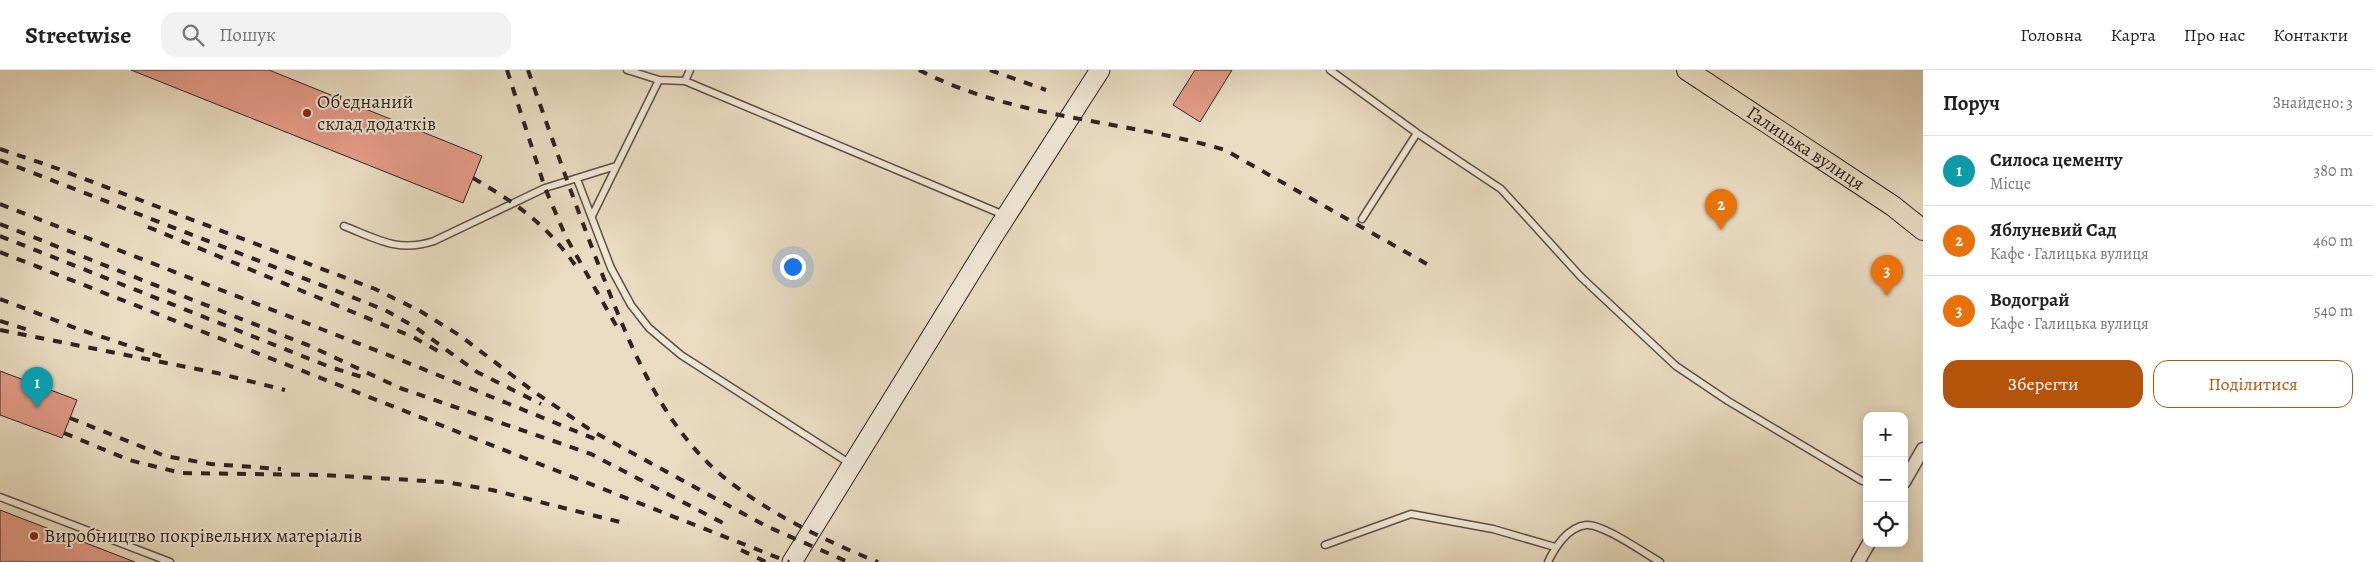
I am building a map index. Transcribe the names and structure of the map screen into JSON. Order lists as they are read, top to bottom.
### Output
{
  "streets": {
    "main road": ["Галицька вулиця"]
  },
  "places": ["Об'єднаний склад додатків", "Виробництво покрівельних матеріалів"],
  "page": {
    "header": "Streetwise",
    "search": "Пошук",
    "nav": [
      "Головна",
      "Карта",
      "Про нас",
      "Контакти"
    ],
    "heading": ["Поруч", "Знайдено: 3"],
    "list": [
      {
        "mark": "1",
        "name": "Силоса цементу",
        "note": "Місце",
        "value": "380 m"
      },
      {
        "mark": "2",
        "name": "Яблуневий Сад",
        "note": "Кафе · Галицька вулиця",
        "value": "460 m"
      },
      {
        "mark": "3",
        "name": "Водограй",
        "note": "Кафе · Галицька вулиця",
        "value": "540 m"
      }
    ],
    "pins": ["2", "3", "1"],
    "buttons": ["Зберегти", "Поділитися"],
    "map_buttons": ["+", "−"]
  }
}
